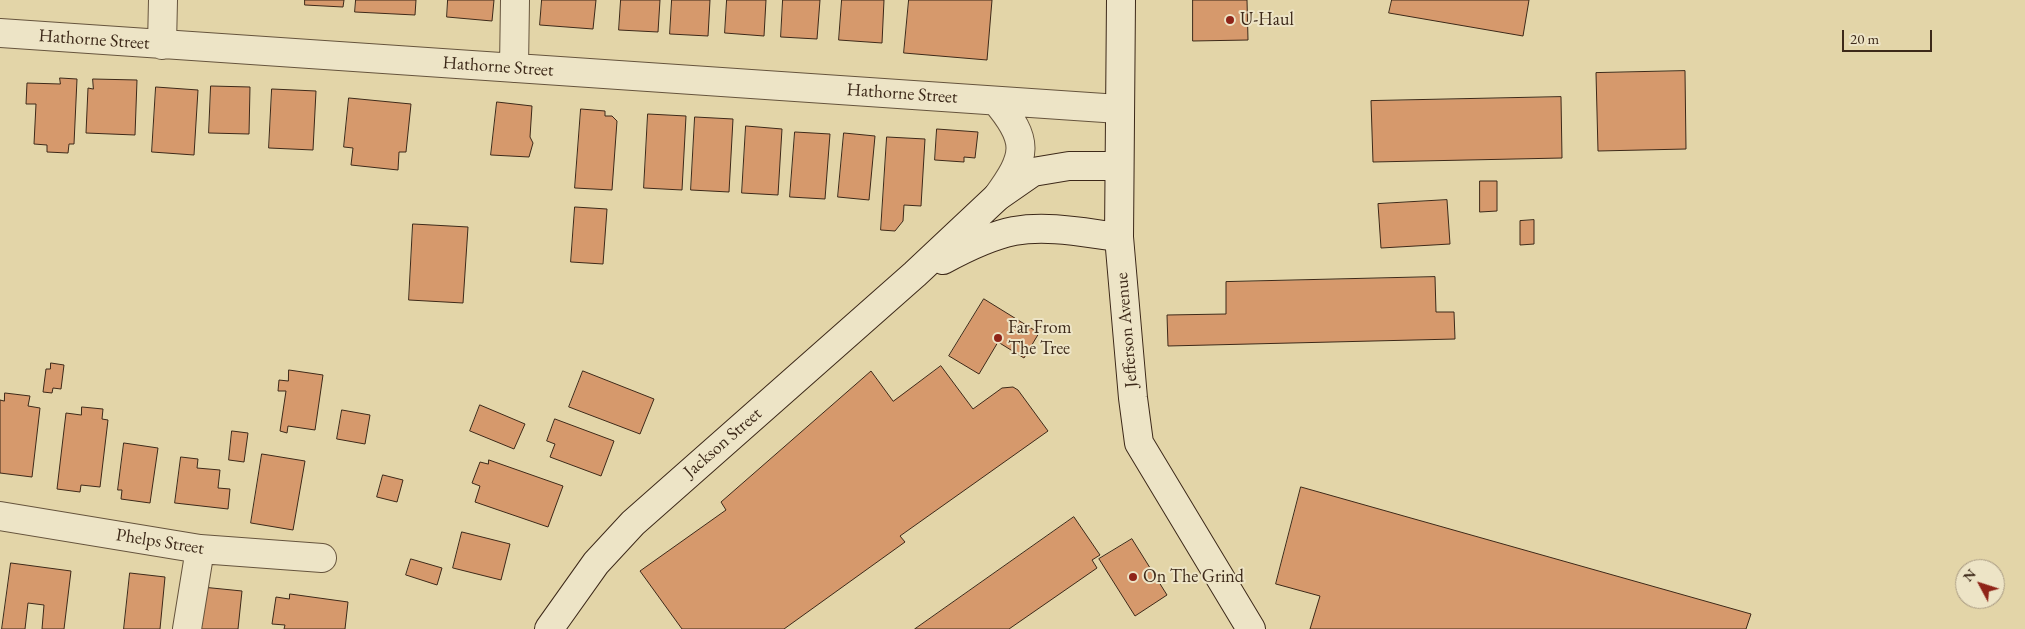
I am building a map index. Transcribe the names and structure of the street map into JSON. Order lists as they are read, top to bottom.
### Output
{
  "streets": {
    "street": [
      "Hathorne Street",
      "Jefferson Avenue",
      "Jackson Street",
      "Phelps Street"
    ]
  },
  "crossings": [
    ["Hathorne Street", "Jefferson Avenue"],
    ["Jefferson Avenue", "Jackson Street"]
  ],
  "places": ["U-Haul", "Far From The Tree", "On The Grind"],
  "scale_bar": "20 m",
  "north": "top left"
}
